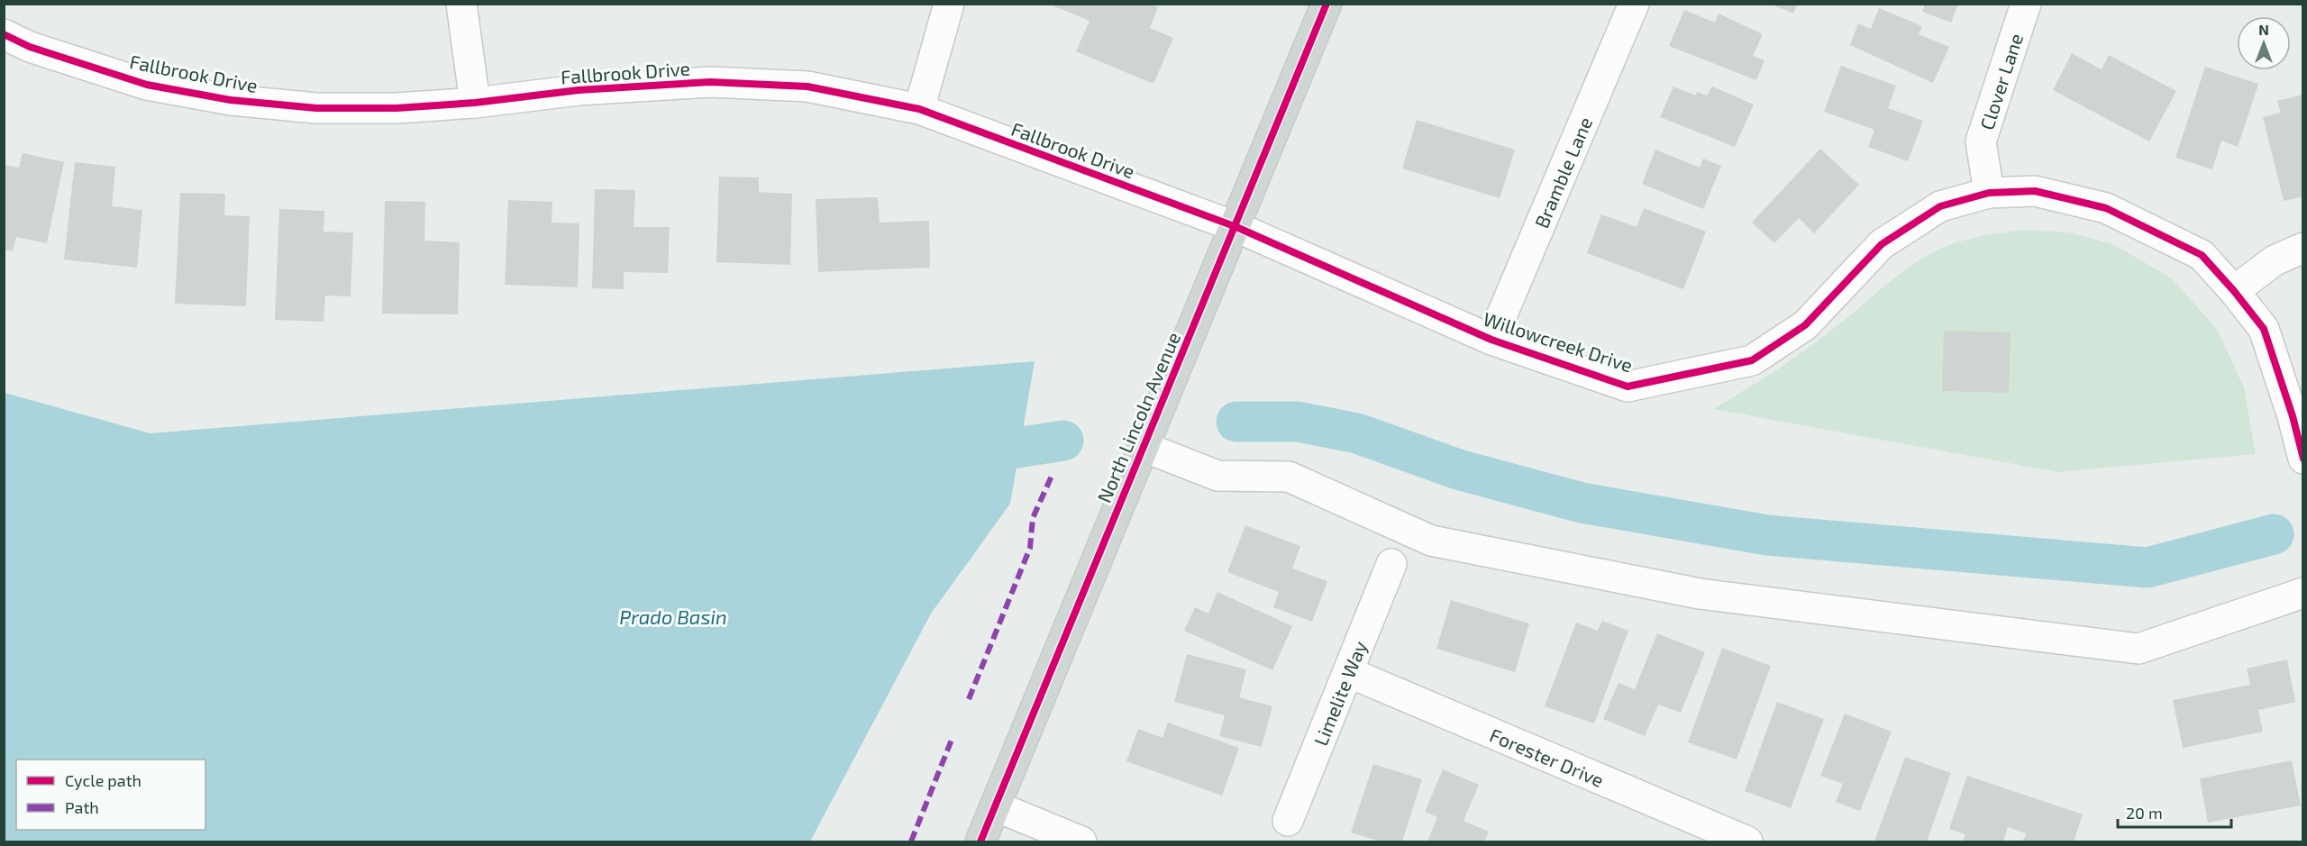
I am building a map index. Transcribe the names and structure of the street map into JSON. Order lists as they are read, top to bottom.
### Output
{
  "streets": {
    "main road": ["North Lincoln Avenue"],
    "street": [
      "Fallbrook Drive",
      "Clover Lane",
      "Bramble Lane",
      "Willowcreek Drive",
      "Limelite Way",
      "Forester Drive"
    ]
  },
  "crossings": [
    ["Fallbrook Drive", "Willowcreek Drive"],
    ["Fallbrook Drive", "North Lincoln Avenue"],
    ["Clover Lane", "Willowcreek Drive"],
    ["Bramble Lane", "Willowcreek Drive"],
    ["Willowcreek Drive", "North Lincoln Avenue"],
    ["Limelite Way", "Forester Drive"]
  ],
  "water": ["Prado Basin"],
  "legend": ["Cycle path", "Path"],
  "scale_bar": "20 m",
  "north": "top"
}
